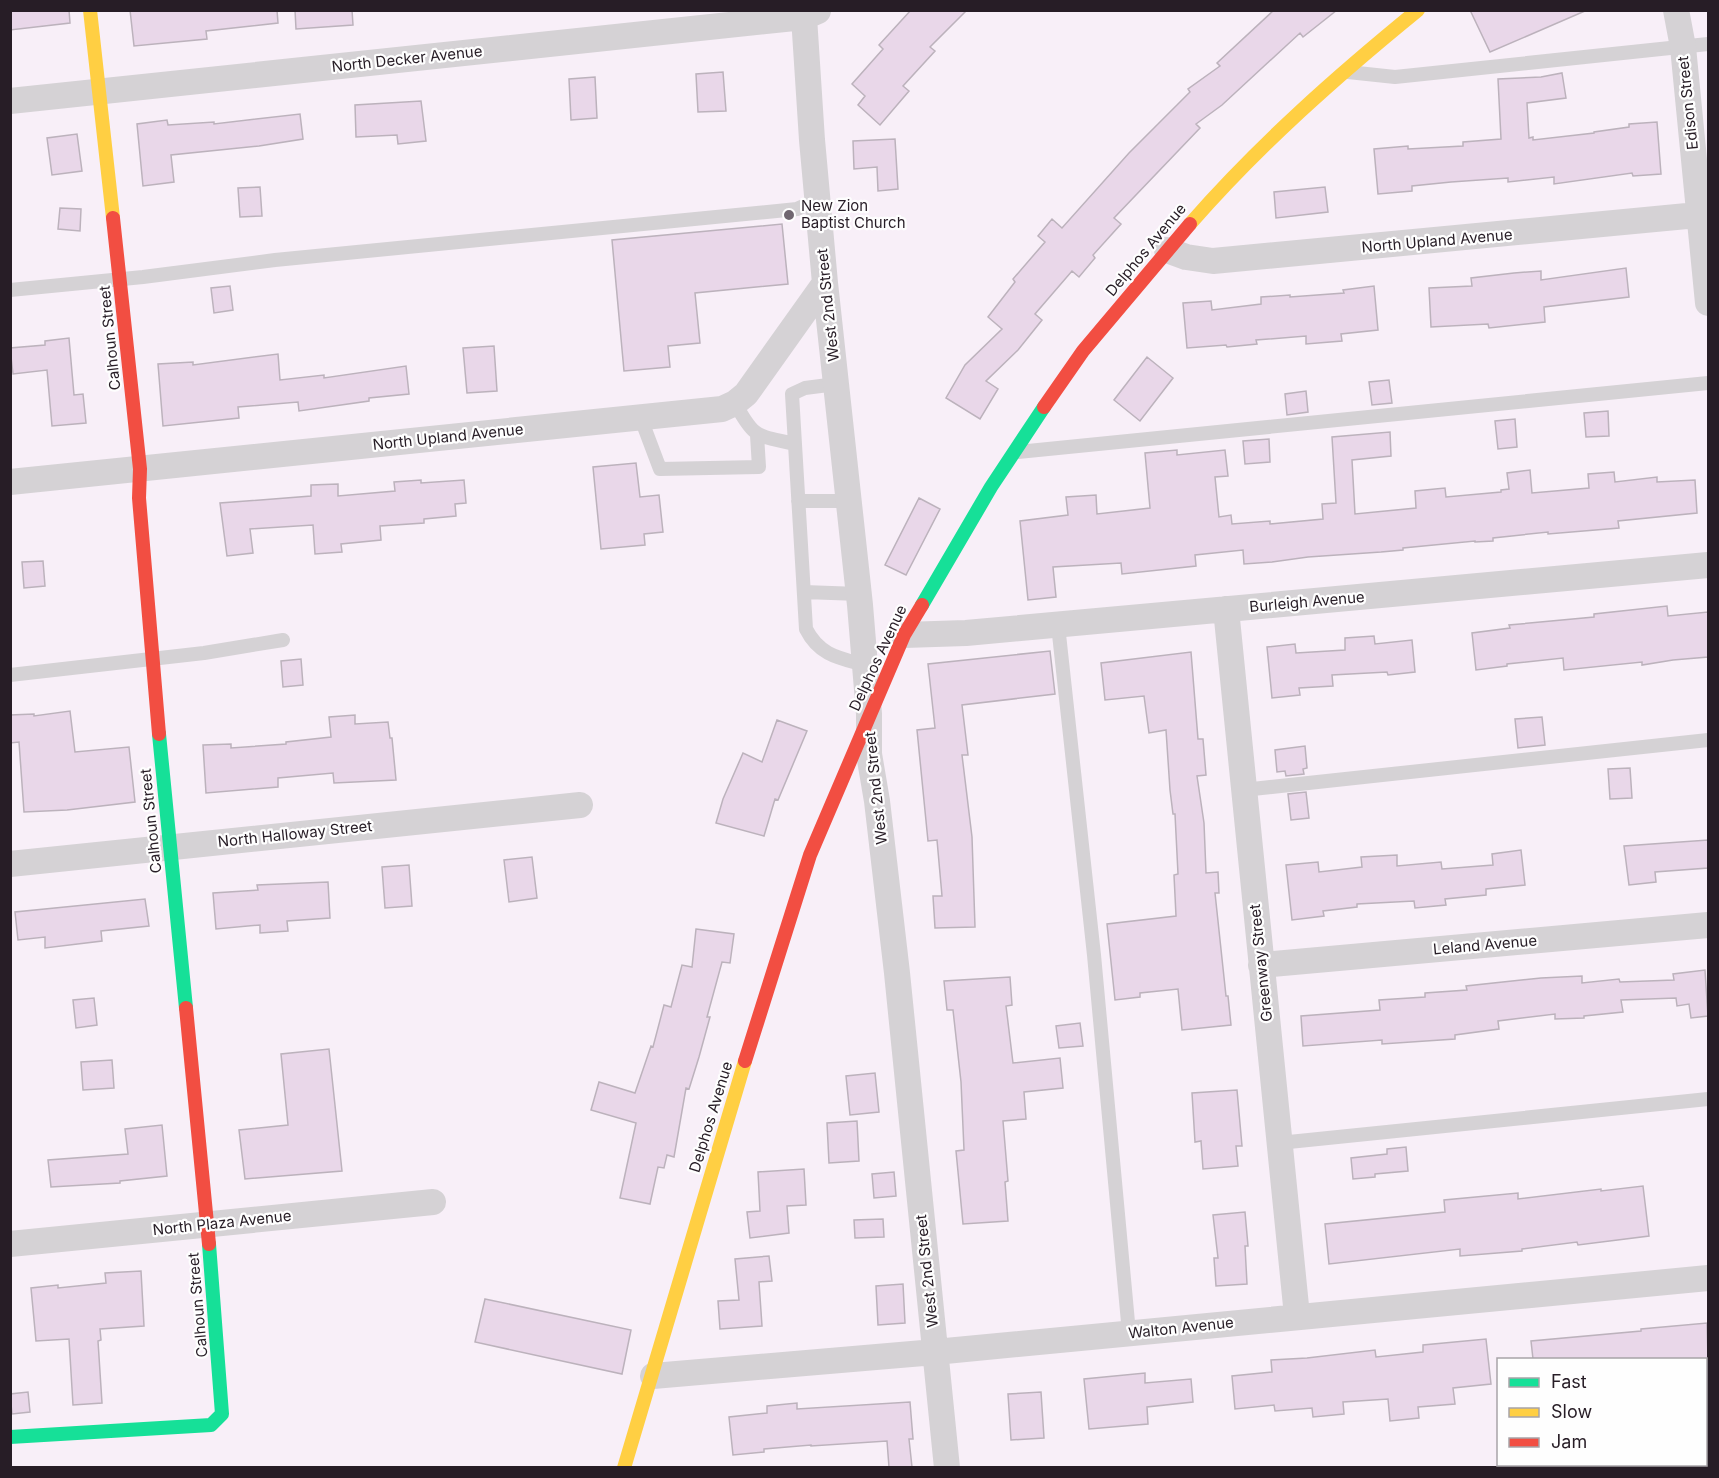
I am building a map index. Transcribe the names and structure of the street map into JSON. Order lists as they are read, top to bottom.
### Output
{
  "streets": {
    "street": [
      "North Decker Avenue",
      "Edison Street",
      "North Upland Avenue",
      "Delphos Avenue",
      "West 2nd Street",
      "Calhoun Street",
      "Burleigh Avenue",
      "North Halloway Street",
      "Leland Avenue",
      "Greenway Street",
      "North Plaza Avenue",
      "Walton Avenue"
    ]
  },
  "crossings": [
    ["North Decker Avenue", "West 2nd Street"],
    ["North Decker Avenue", "Calhoun Street"],
    ["Edison Street", "North Upland Avenue"],
    ["North Upland Avenue", "Delphos Avenue"],
    ["North Upland Avenue", "Calhoun Street"],
    ["Delphos Avenue", "West 2nd Street"],
    ["Delphos Avenue", "Burleigh Avenue"],
    ["Delphos Avenue", "Walton Avenue"],
    ["West 2nd Street", "Walton Avenue"],
    ["Calhoun Street", "North Halloway Street"],
    ["Calhoun Street", "North Plaza Avenue"],
    ["Burleigh Avenue", "Greenway Street"],
    ["Leland Avenue", "Greenway Street"],
    ["Greenway Street", "Walton Avenue"]
  ],
  "places": ["New Zion Baptist Church"],
  "legend": ["Fast", "Slow", "Jam"]
}
